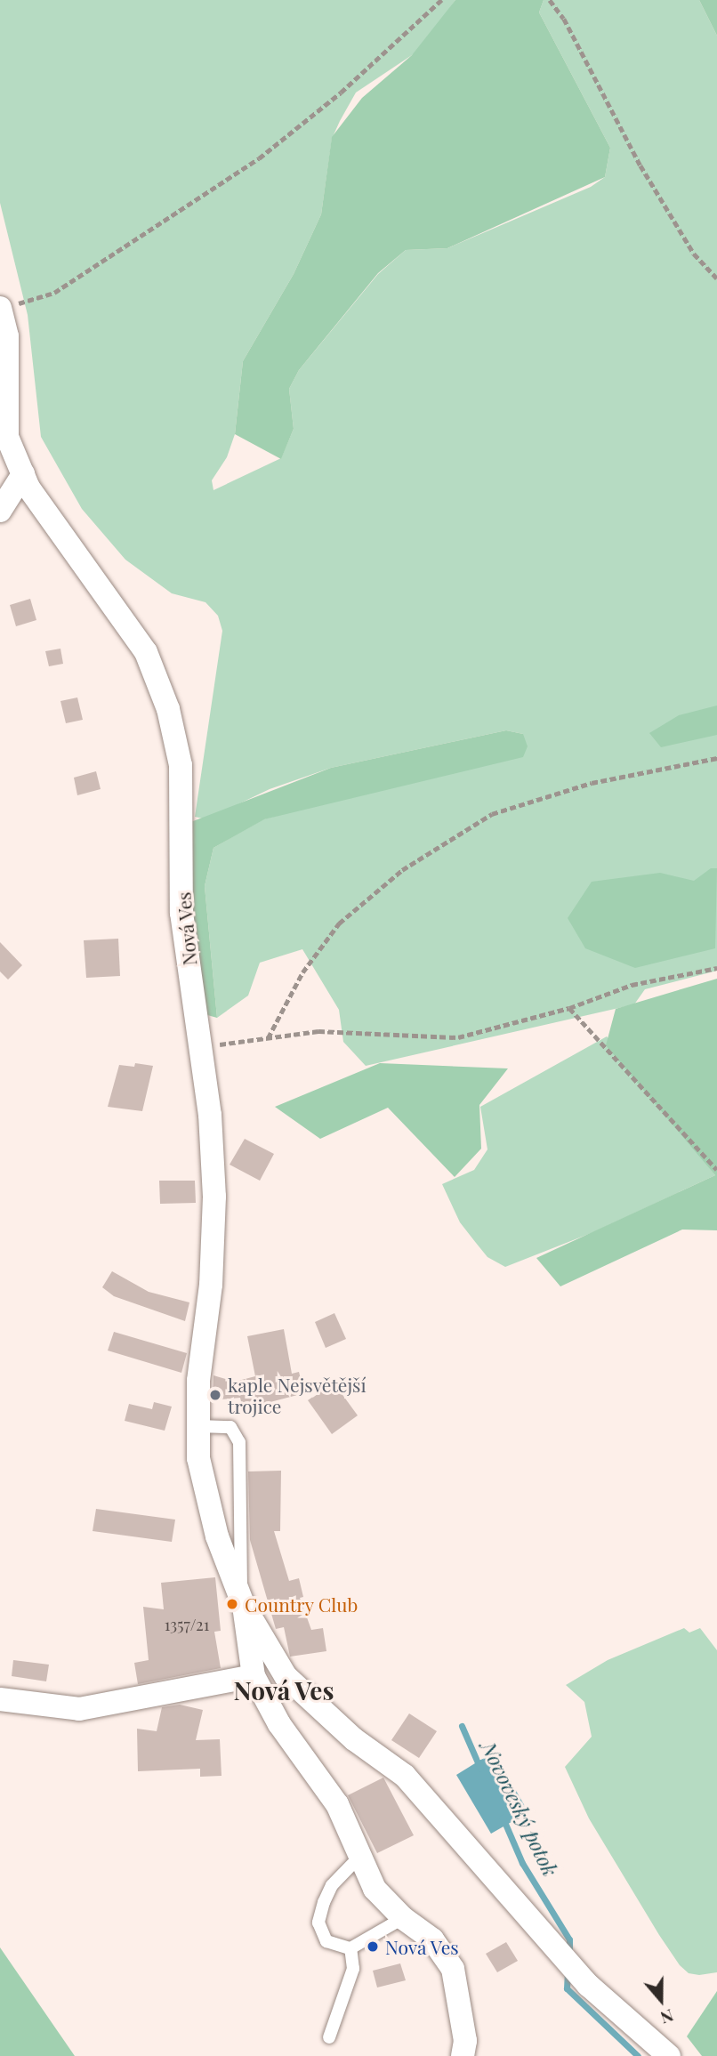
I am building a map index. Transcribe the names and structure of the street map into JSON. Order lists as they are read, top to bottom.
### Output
{
  "streets": {
    "street": ["Nová Ves"]
  },
  "districts": ["Nová Ves"],
  "water": ["Novoveský potok"],
  "places": ["kaple Nejsvětější trojice", "Country Club", "Nová Ves"],
  "house_numbers": ["1357/21"],
  "north": "bottom"
}
